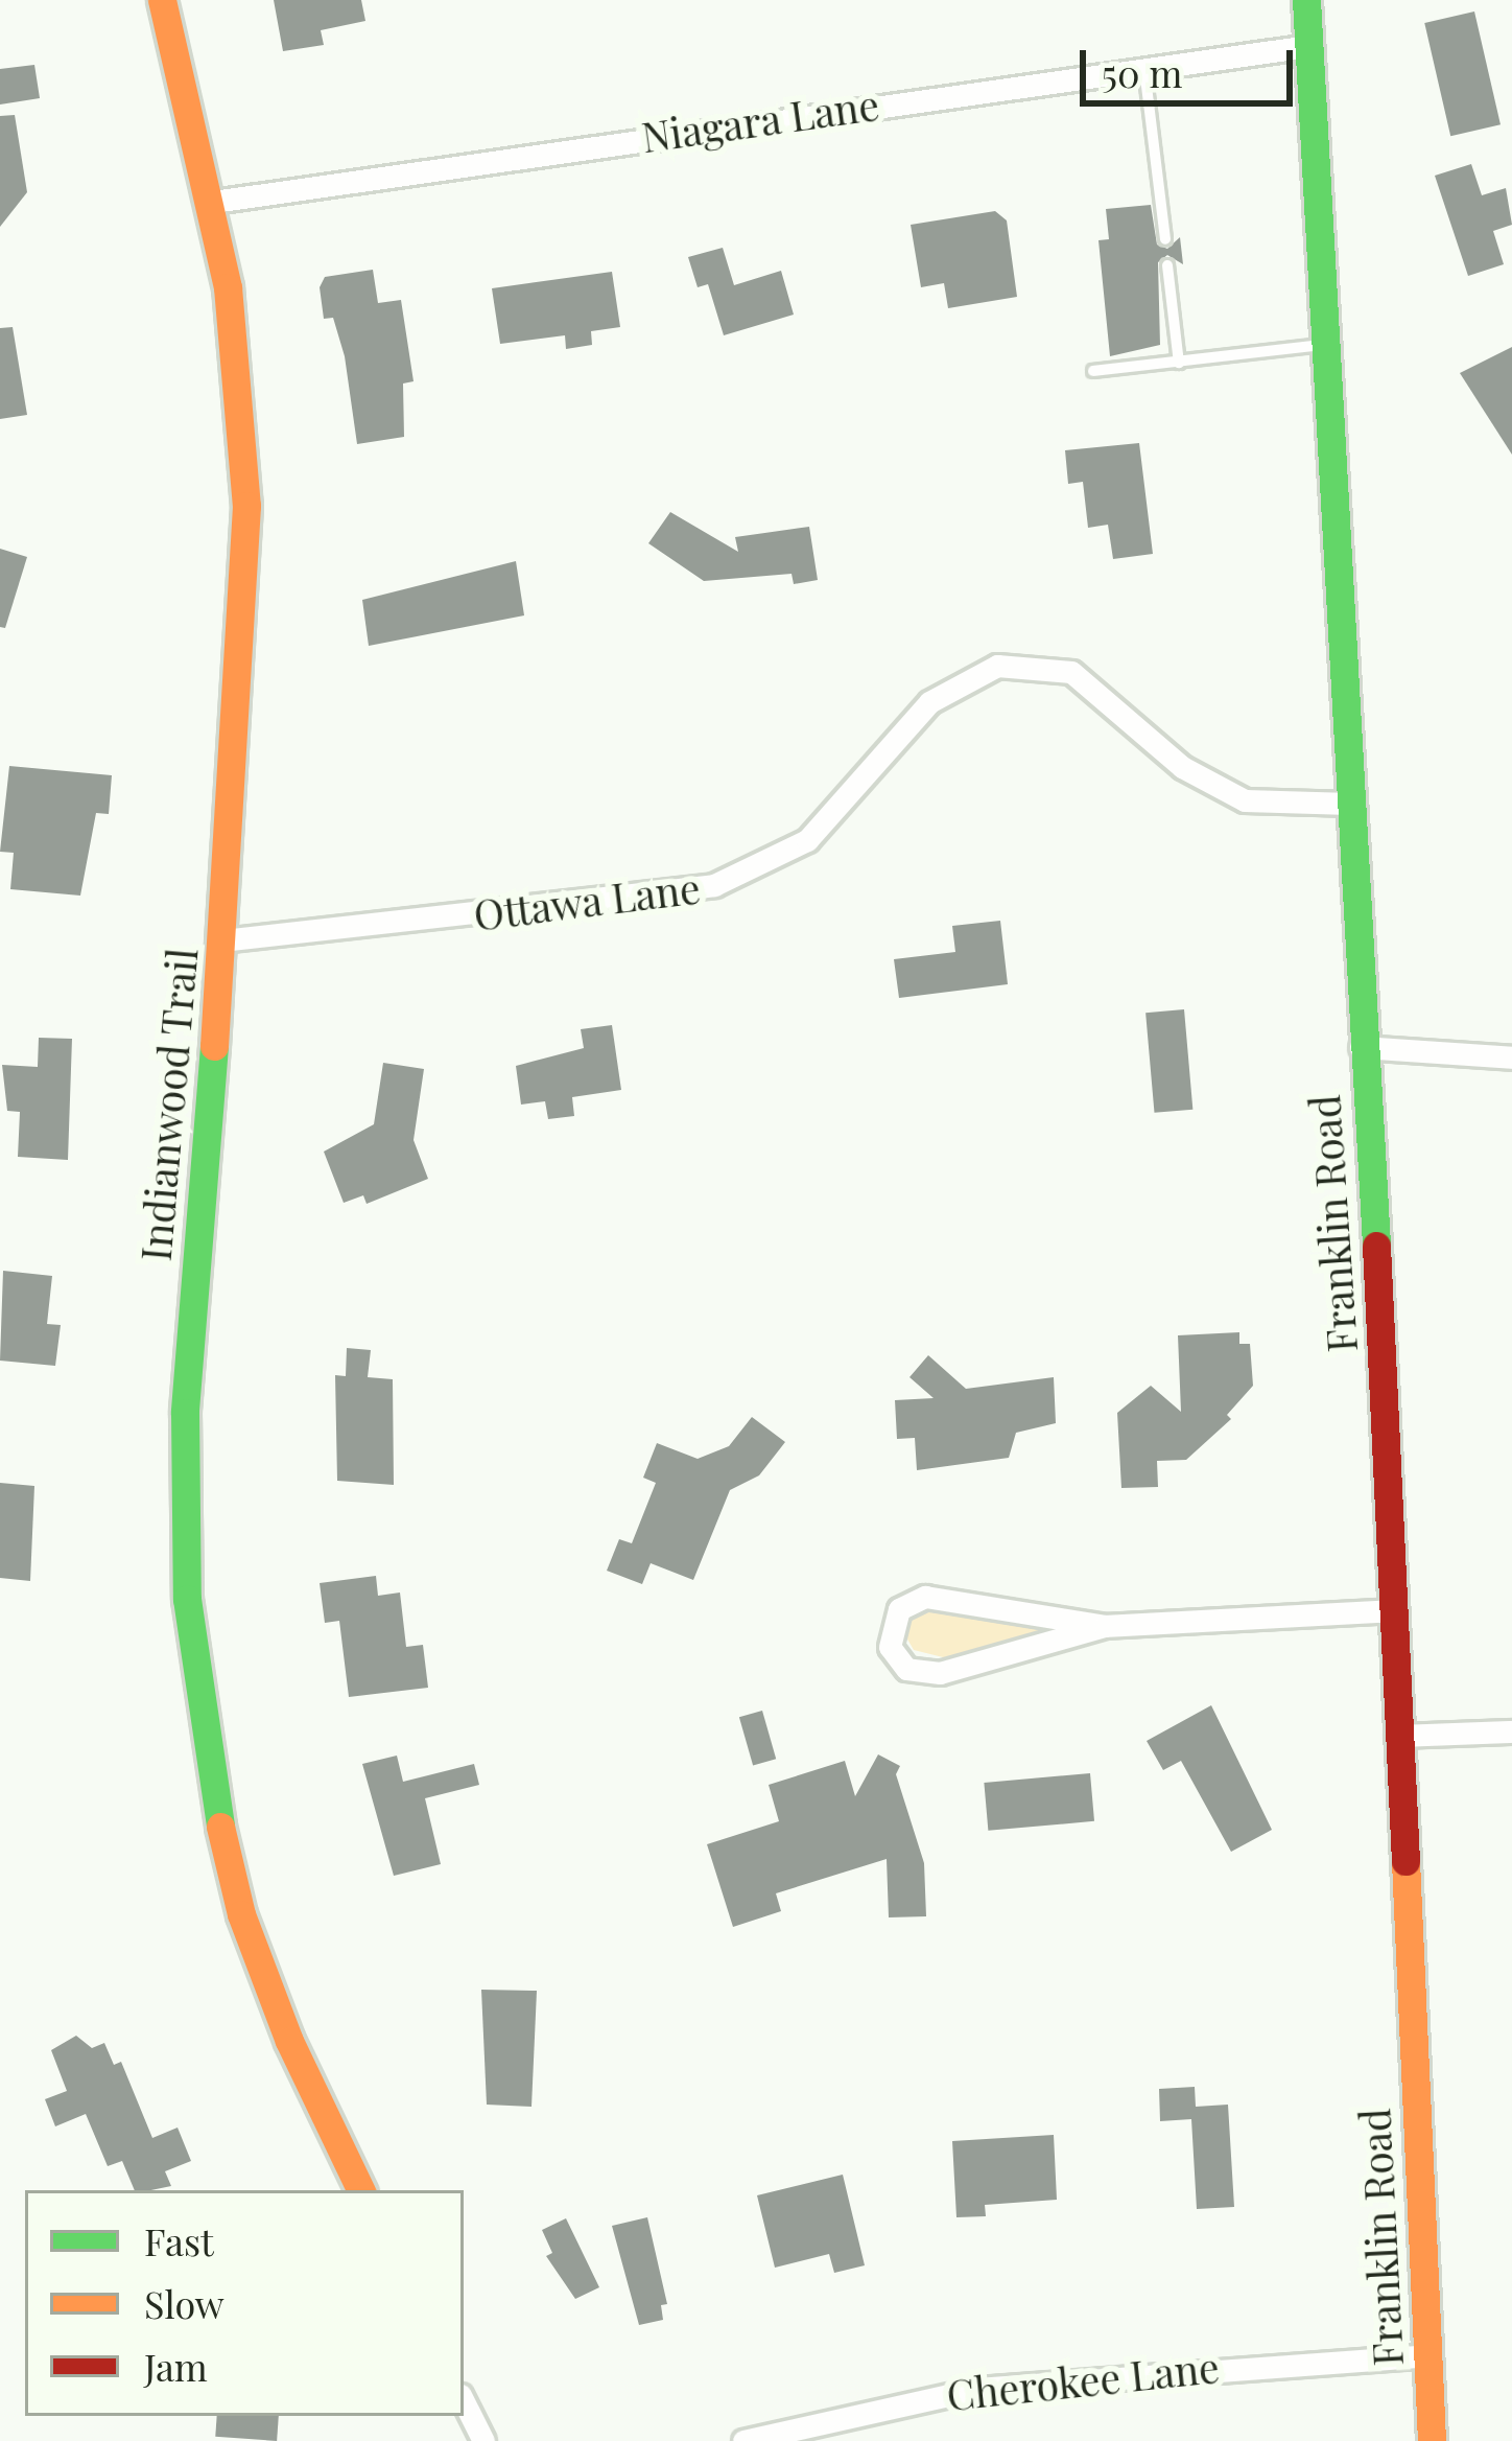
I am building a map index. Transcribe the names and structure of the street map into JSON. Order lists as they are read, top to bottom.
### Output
{
  "streets": {
    "street": [
      "Niagara Lane",
      "Ottawa Lane",
      "Indianwood Trail",
      "Franklin Road",
      "Cherokee Lane"
    ]
  },
  "crossings": [
    ["Niagara Lane", "Indianwood Trail"],
    ["Niagara Lane", "Franklin Road"],
    ["Ottawa Lane", "Indianwood Trail"],
    ["Ottawa Lane", "Franklin Road"],
    ["Franklin Road", "Cherokee Lane"]
  ],
  "legend": ["Fast", "Slow", "Jam"],
  "scale_bar": "50 m"
}
